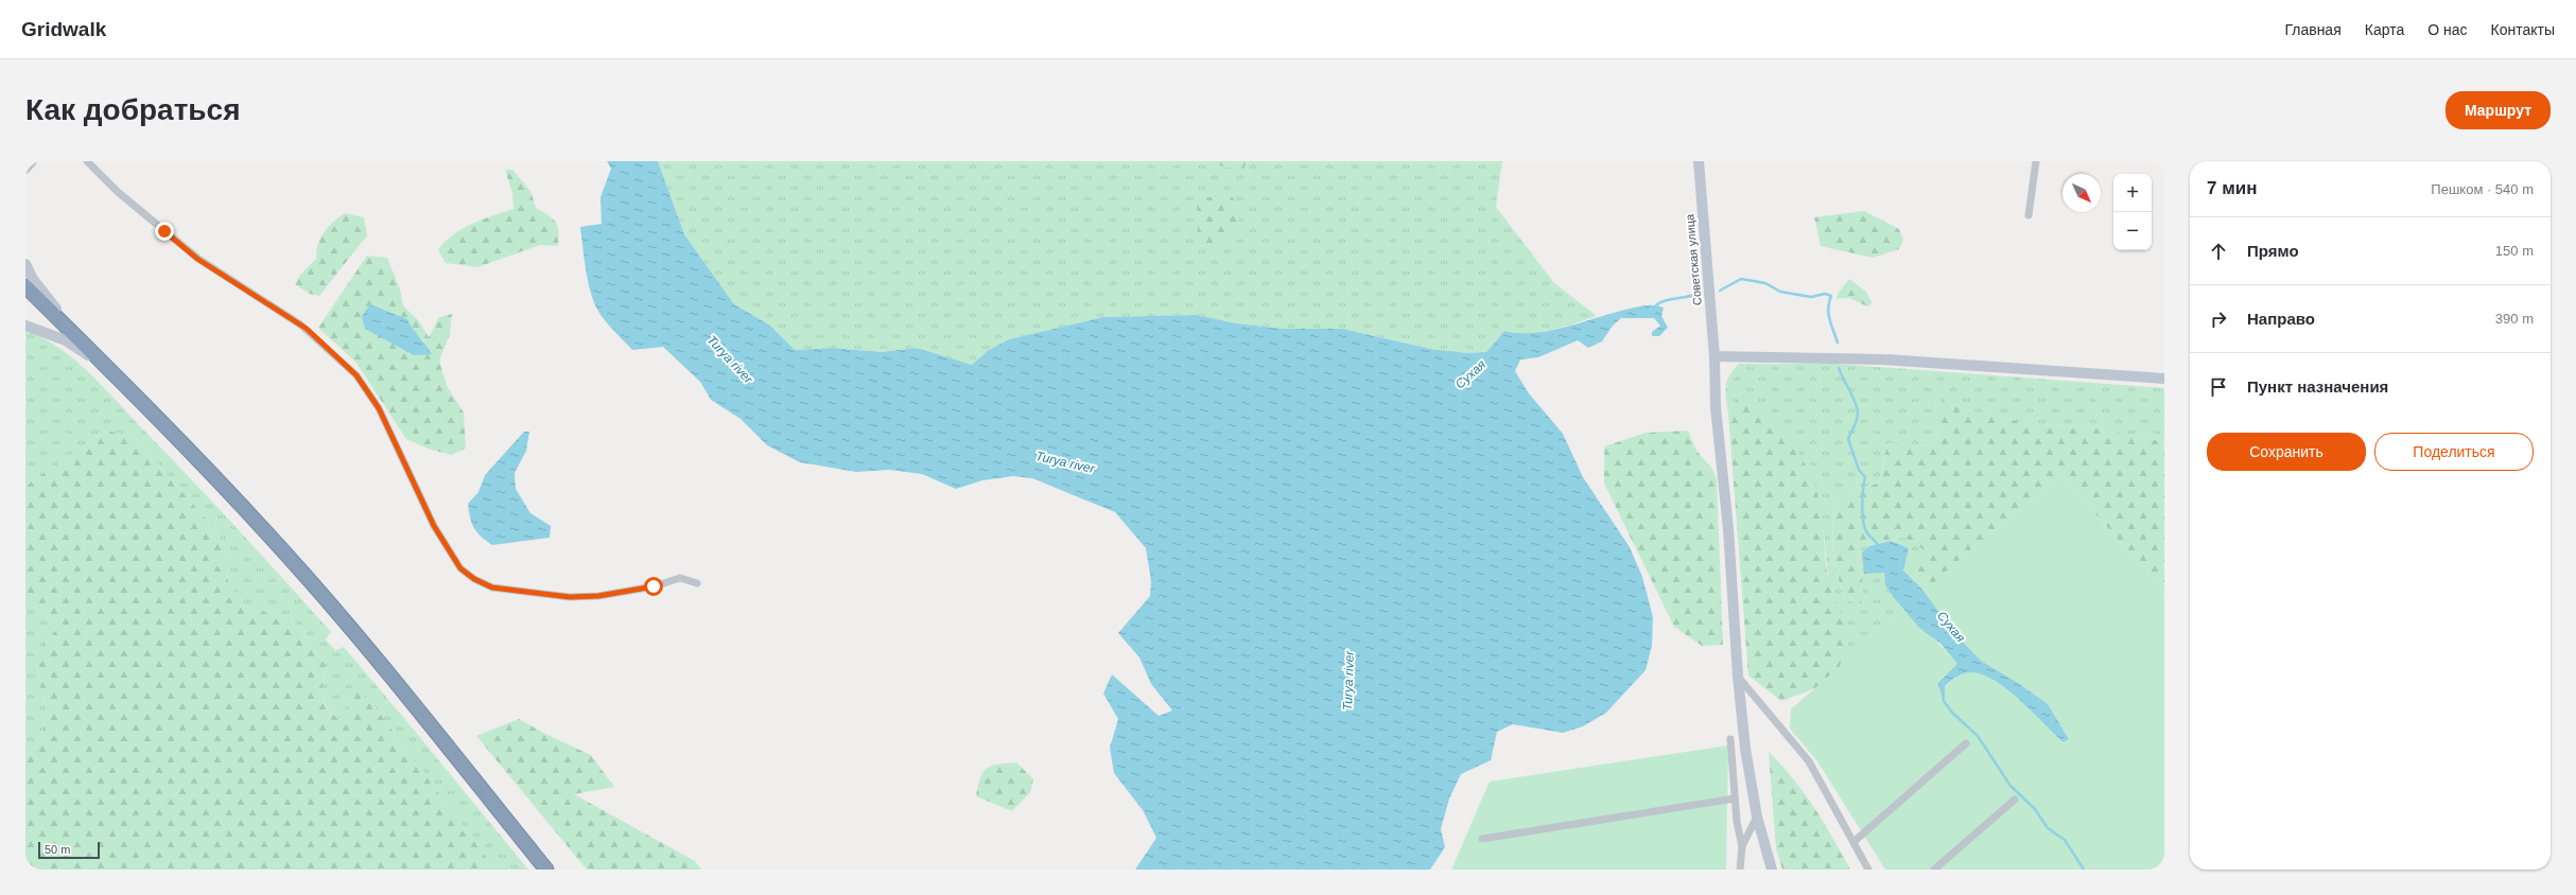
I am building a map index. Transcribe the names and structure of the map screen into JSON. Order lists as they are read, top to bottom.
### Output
{
  "streets": {
    "main road": ["Советская улица"]
  },
  "water": ["Turya river", "Сухая"],
  "scale_bar": "50 m",
  "north": "bottom right",
  "page": {
    "header": "Gridwalk",
    "nav": [
      "Главная",
      "Карта",
      "О нас",
      "Контакты"
    ],
    "buttons": [
      "Маршрут",
      ["Сохранить", "Поделиться"]
    ],
    "title": "Как добраться",
    "heading": ["7 мин", "Пешком · 540 m"],
    "map_buttons": ["+", "−"],
    "list": [
      ["Прямо", "150 m"],
      ["Направо", "390 m"],
      "Пункт назначения"
    ],
    "scale": "50 m"
  }
}
